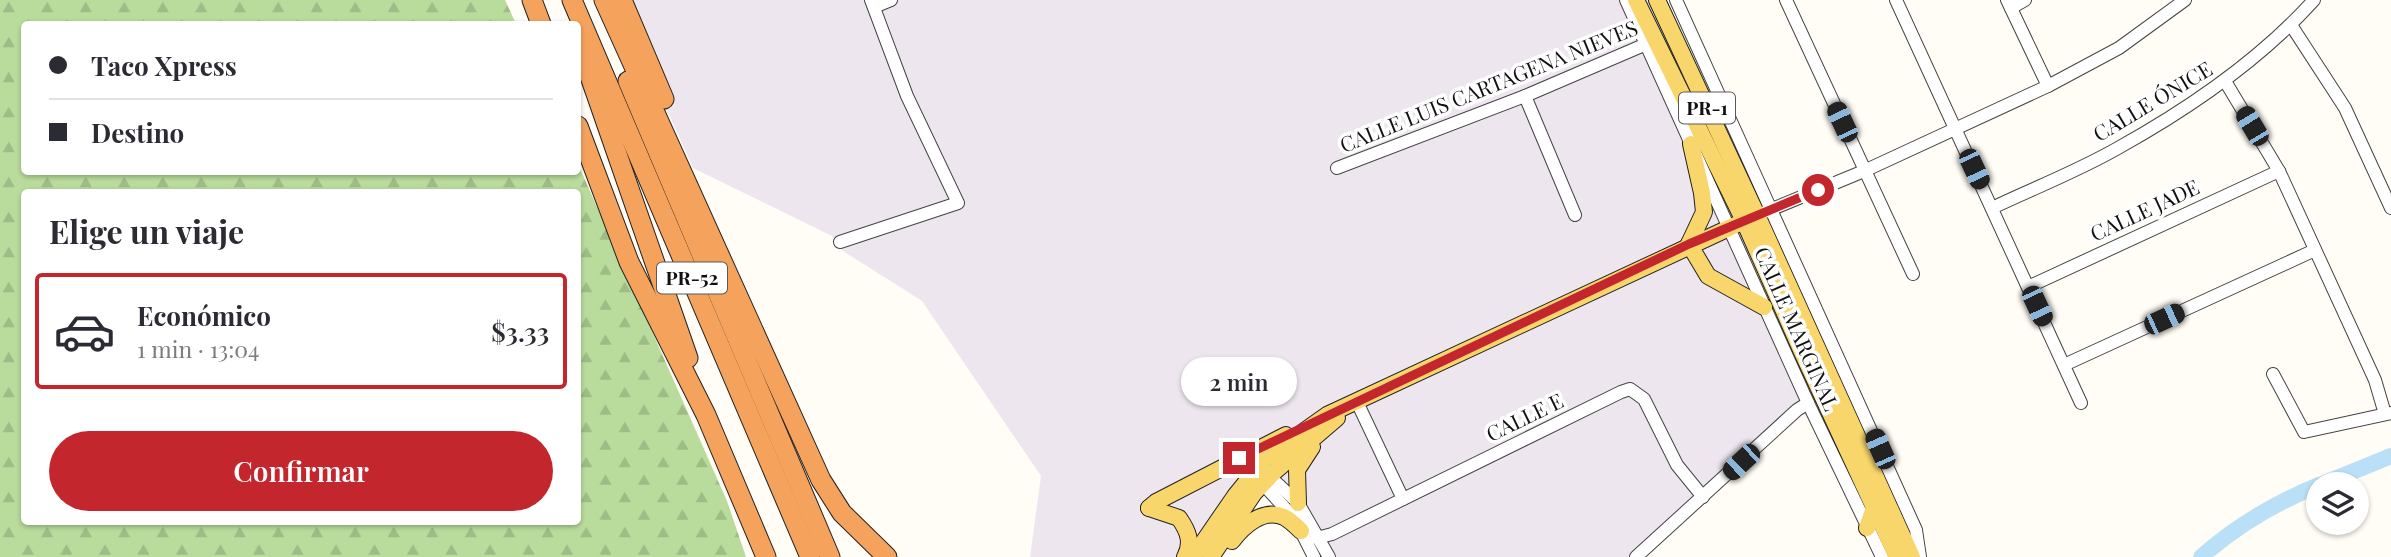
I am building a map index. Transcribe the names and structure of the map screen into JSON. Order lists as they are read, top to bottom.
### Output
{
  "streets": {
    "highway": ["PR-52"],
    "main road": ["PR-1"],
    "street": [
      "CALLE LUIS CARTAGENA NIEVES",
      "CALLE ÓNICE",
      "CALLE JADE",
      "CALLE MARGINAL",
      "CALLE E"
    ]
  },
  "crossings": [
    ["CALLE LUIS CARTAGENA NIEVES", "PR-1"],
    ["CALLE LUIS CARTAGENA NIEVES", "CALLE MARGINAL"],
    ["PR-1", "CALLE MARGINAL"]
  ],
  "page": {
    "banner": ["Taco Xpress", "Destino"],
    "heading": "Elige un viaje",
    "list": [
      {
        "name": "Económico",
        "note": "1 min · 13:04",
        "value": "$3.33"
      }
    ],
    "bubble": "2 min",
    "buttons": "Confirmar"
  }
}
